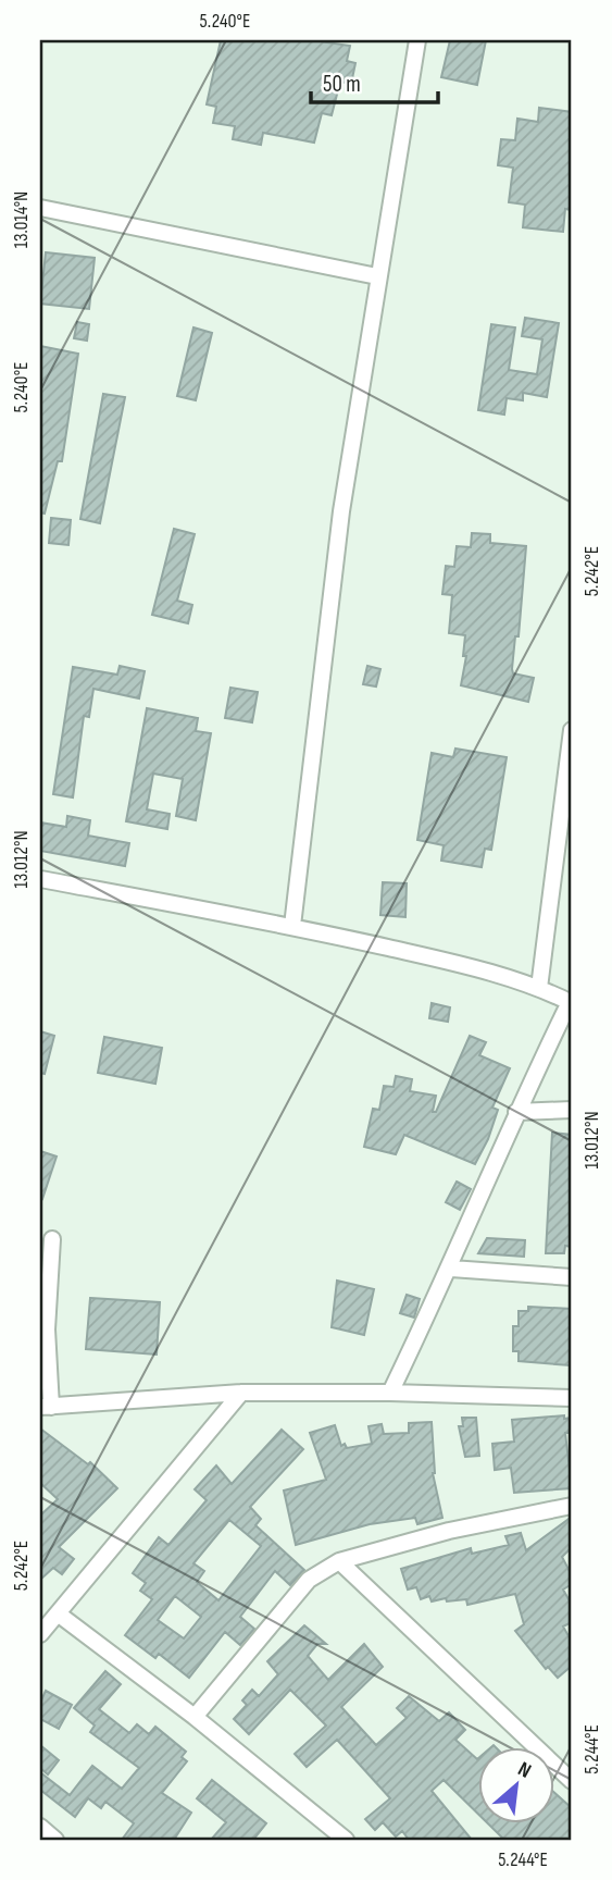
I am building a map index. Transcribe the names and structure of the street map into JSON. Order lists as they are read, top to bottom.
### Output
{
  "scale_bar": "50 m",
  "north": "top right",
  "coordinates": [
    "5.240°E",
    "13.014°N",
    "5.242°E",
    "13.012°N",
    "5.244°E"
  ]
}
